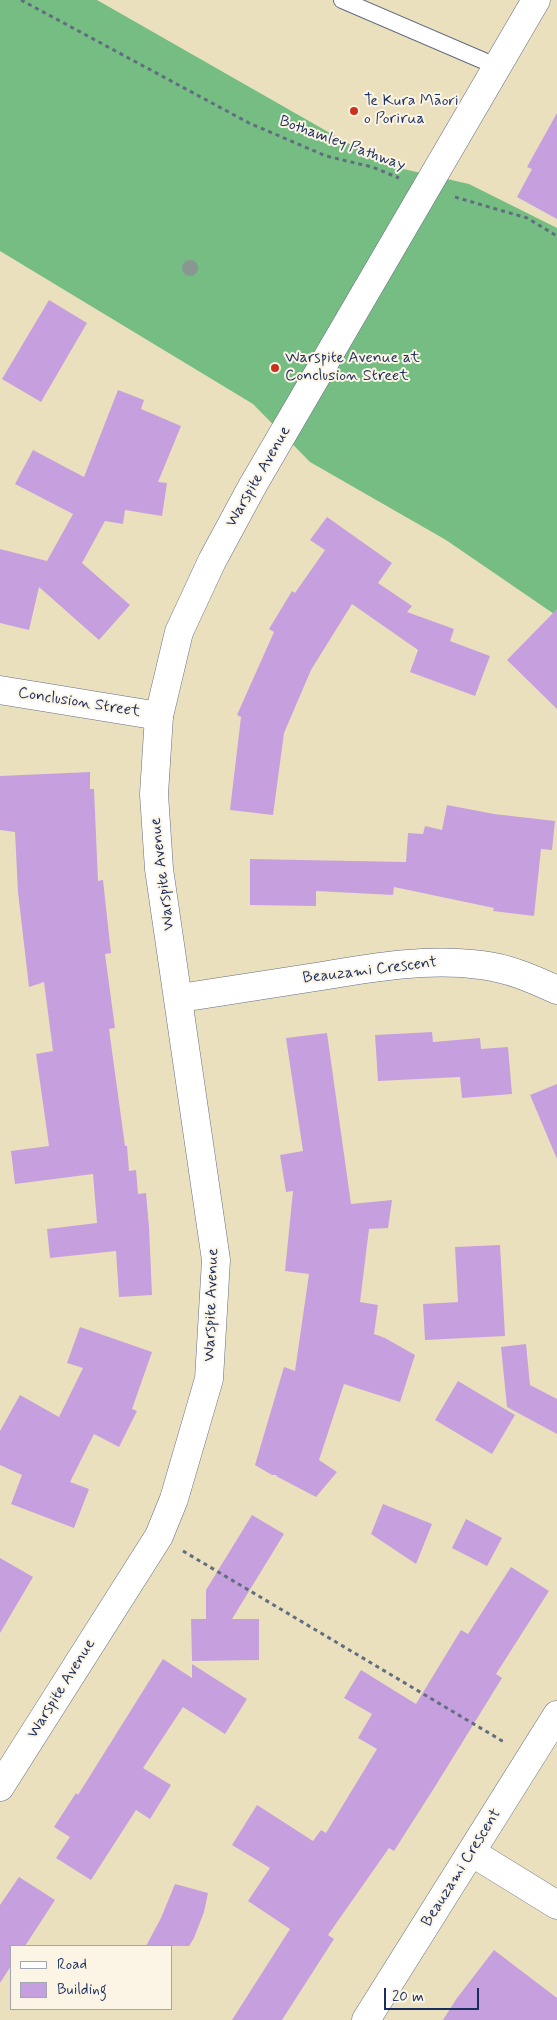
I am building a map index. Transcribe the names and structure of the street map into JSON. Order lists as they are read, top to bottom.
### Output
{
  "streets": {
    "main road": ["Warspite Avenue", "Conclusion Street", "Beauzami Crescent"],
    "path": ["Bothamley Pathway"]
  },
  "crossings": [
    ["Bothamley Pathway", "Warspite Avenue"],
    ["Warspite Avenue", "Conclusion Street"],
    ["Warspite Avenue", "Beauzami Crescent"]
  ],
  "places": ["Te Kura Māori o Porirua", "Warspite Avenue at Conclusion Street"],
  "legend": ["Road", "Building"],
  "scale_bar": "20 m"
}
